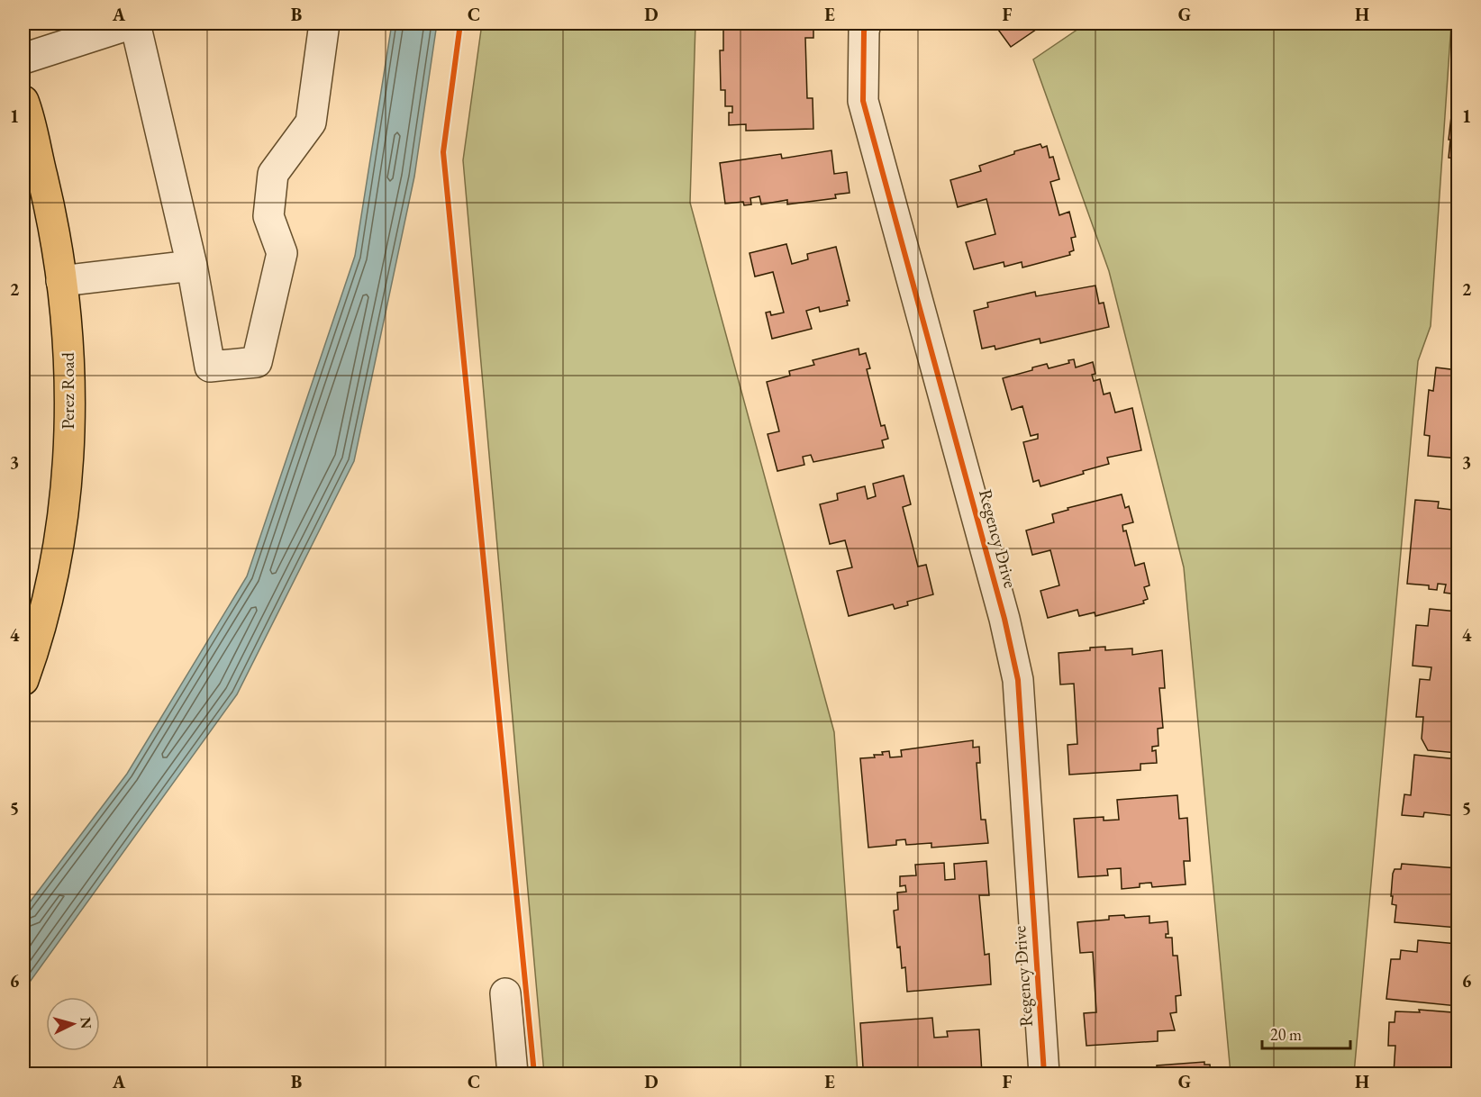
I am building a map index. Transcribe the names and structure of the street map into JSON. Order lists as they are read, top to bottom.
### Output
{
  "streets": {
    "main road": ["Perez Road"],
    "street": ["Regency Drive"]
  },
  "scale_bar": "20 m",
  "north": "right",
  "grid": {
    "columns": [
      "A",
      "B",
      "C",
      "D",
      "E",
      "F",
      "G",
      "H"
    ],
    "rows": [
      "1",
      "2",
      "3",
      "4",
      "5",
      "6"
    ]
  }
}
